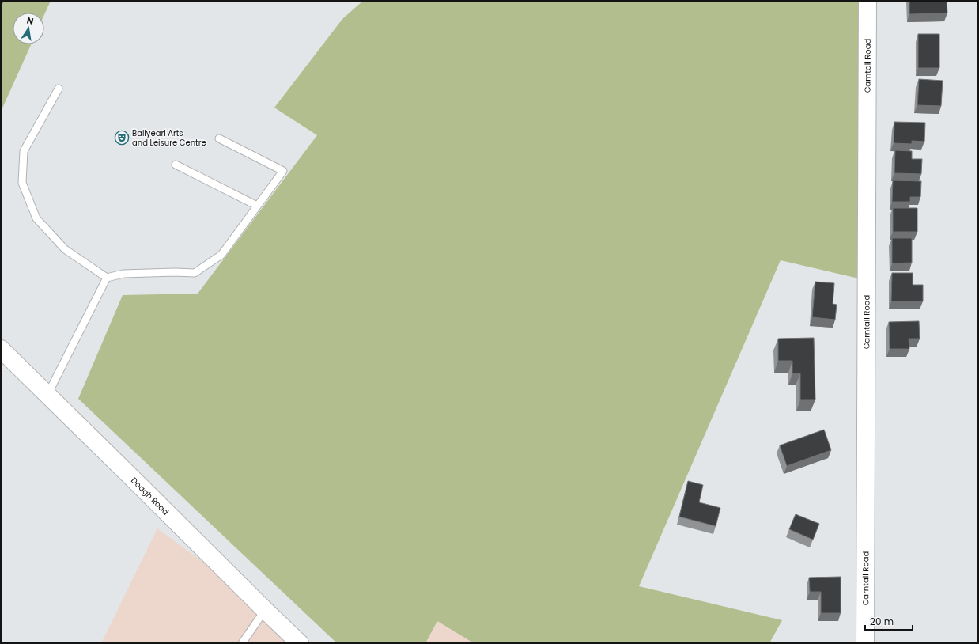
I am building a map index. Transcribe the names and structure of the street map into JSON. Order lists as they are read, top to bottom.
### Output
{
  "streets": {
    "street": ["Carntall Road", "Doagh Road"]
  },
  "places": {
    "theatre": ["Ballyearl Arts and Leisure Centre"]
  },
  "scale_bar": "20 m",
  "north": "top"
}
